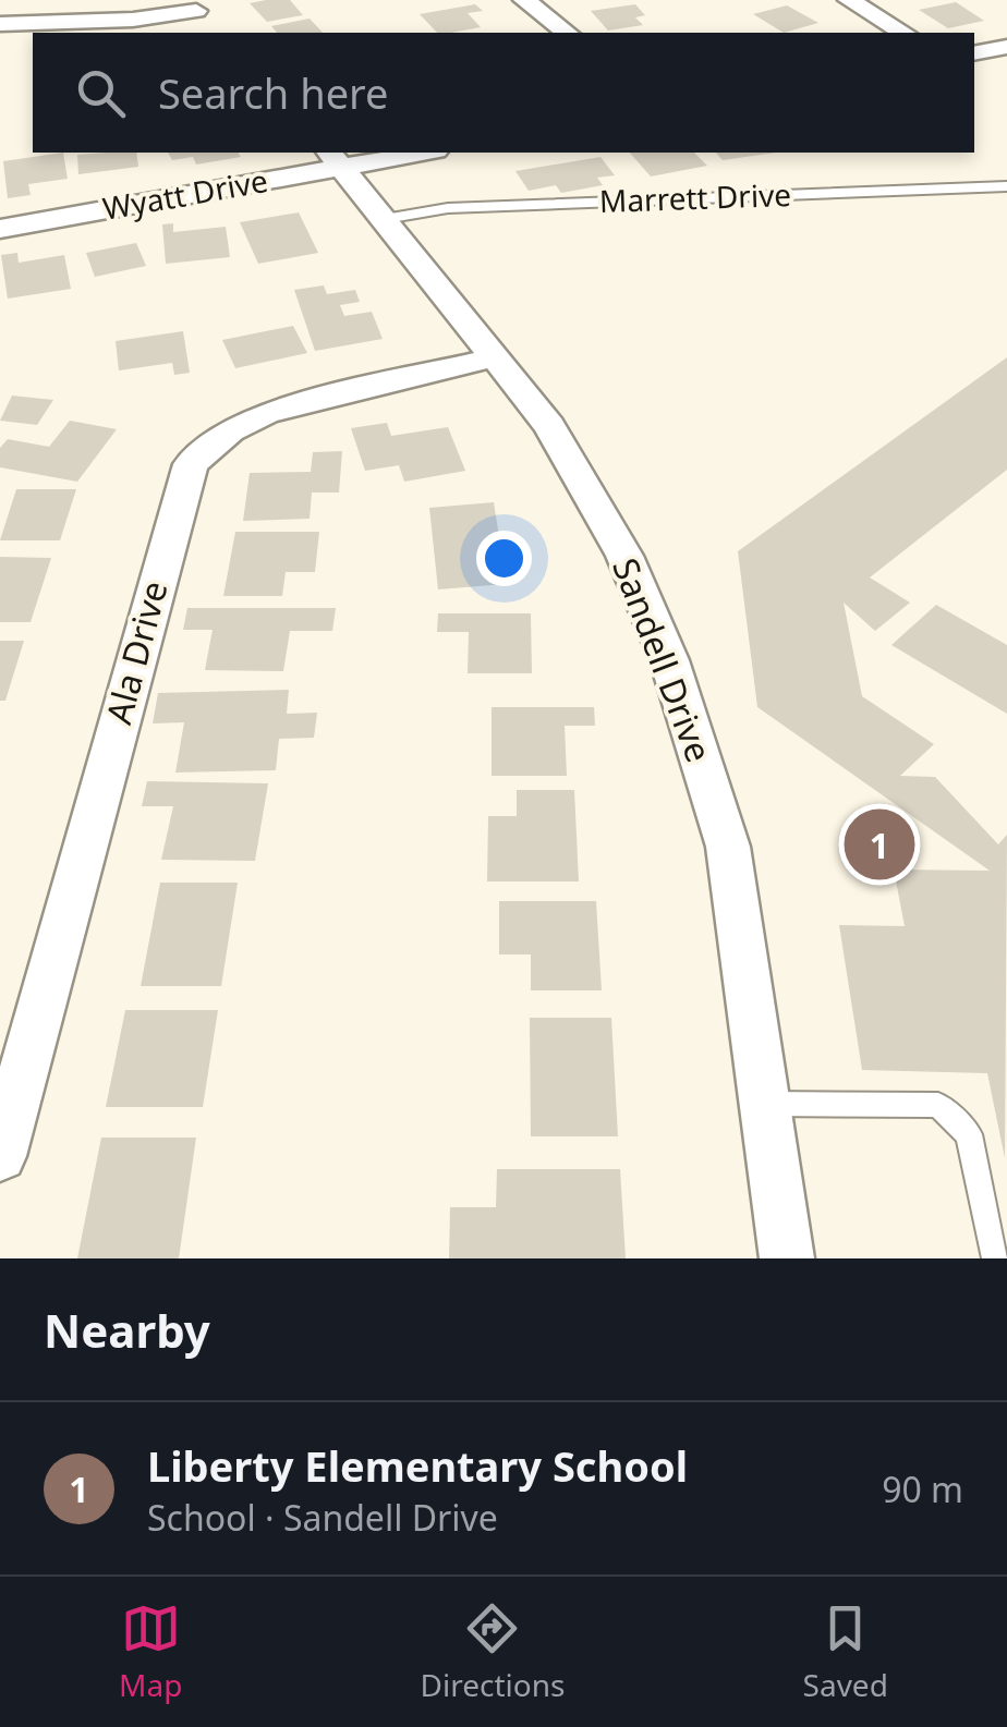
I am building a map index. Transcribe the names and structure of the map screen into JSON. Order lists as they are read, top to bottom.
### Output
{
  "streets": {
    "street": ["Wyatt Drive", "Ala Drive", "Sandell Drive"],
    "lane": ["Marrett Drive"]
  },
  "crossings": [
    ["Wyatt Drive", "Sandell Drive"],
    ["Marrett Drive", "Sandell Drive"],
    ["Ala Drive", "Sandell Drive"]
  ],
  "page": {
    "search": "Search here",
    "pins": "1",
    "heading": "Nearby",
    "list": [
      {
        "mark": "1",
        "name": "Liberty Elementary School",
        "note": "School · Sandell Drive",
        "value": "90 m"
      }
    ],
    "nav": ["Map", "Directions", "Saved"]
  }
}
